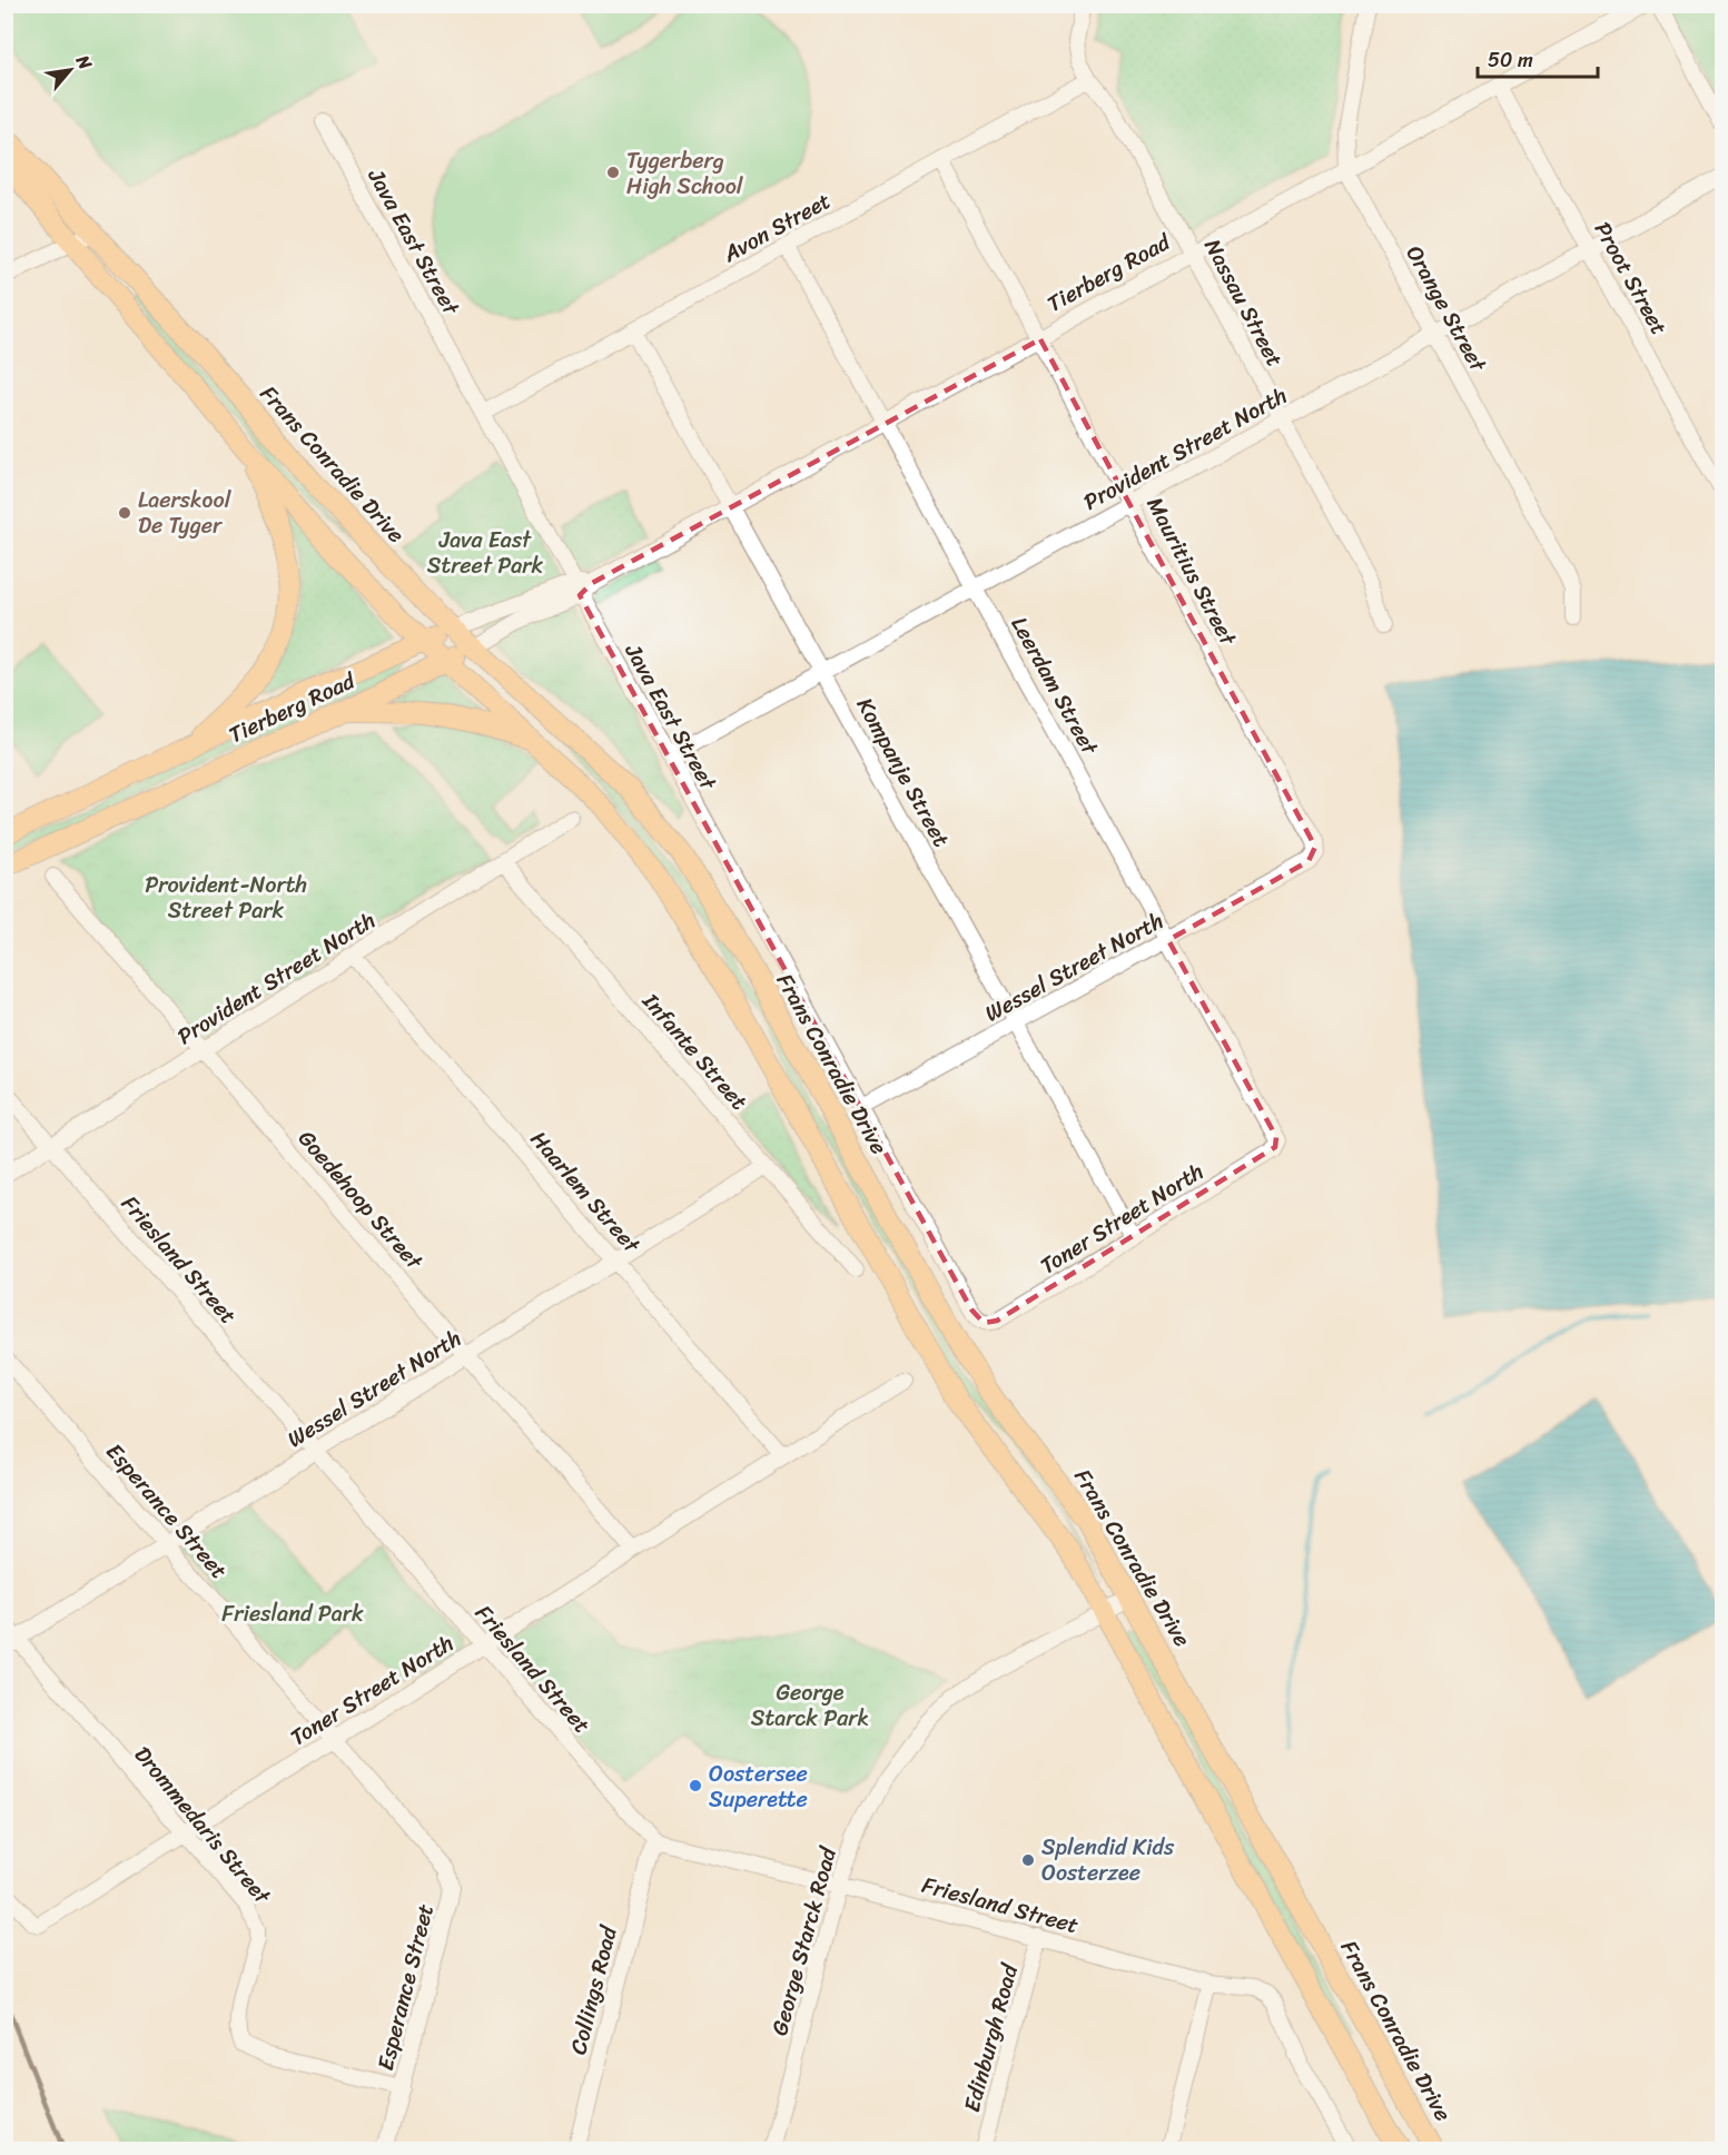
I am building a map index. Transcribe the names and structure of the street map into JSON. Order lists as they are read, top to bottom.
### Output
{
  "streets": {
    "main road": ["Tierberg Road", "Frans Conradie Drive"],
    "street": [
      "Avon Street",
      "Java East Street",
      "Proot Street",
      "Nassau Street",
      "Orange Street",
      "Provident Street North",
      "Mauritius Street",
      "Leerdam Street",
      "Kompanje Street",
      "Wessel Street North",
      "Infante Street",
      "Haarlem Street",
      "Goedehoop Street",
      "Toner Street North",
      "Friesland Street",
      "Esperance Street",
      "Drommedaris Street",
      "George Starck Road",
      "Collings Road",
      "Edinburgh Road"
    ]
  },
  "crossings": [
    ["Avon Street", "Java East Street"],
    ["Avon Street", "Nassau Street"],
    ["Avon Street", "Mauritius Street"],
    ["Avon Street", "Leerdam Street"],
    ["Avon Street", "Kompanje Street"],
    ["Java East Street", "Tierberg Road"],
    ["Java East Street", "Provident Street North"],
    ["Java East Street", "Wessel Street North"],
    ["Java East Street", "Toner Street North"],
    ["Tierberg Road", "Proot Street"],
    ["Tierberg Road", "Nassau Street"],
    ["Tierberg Road", "Orange Street"],
    ["Tierberg Road", "Frans Conradie Drive"],
    ["Tierberg Road", "Mauritius Street"],
    ["Tierberg Road", "Leerdam Street"],
    ["Tierberg Road", "Kompanje Street"],
    ["Proot Street", "Provident Street North"],
    ["Nassau Street", "Provident Street North"],
    ["Orange Street", "Provident Street North"],
    ["Provident Street North", "Mauritius Street"],
    ["Provident Street North", "Leerdam Street"],
    ["Provident Street North", "Kompanje Street"],
    ["Provident Street North", "Infante Street"],
    ["Provident Street North", "Haarlem Street"],
    ["Provident Street North", "Goedehoop Street"],
    ["Provident Street North", "Friesland Street"],
    ["Frans Conradie Drive", "George Starck Road"],
    ["Mauritius Street", "Wessel Street North"],
    ["Leerdam Street", "Wessel Street North"],
    ["Leerdam Street", "Toner Street North"],
    ["Kompanje Street", "Wessel Street North"],
    ["Kompanje Street", "Toner Street North"],
    ["Wessel Street North", "Infante Street"],
    ["Wessel Street North", "Haarlem Street"],
    ["Wessel Street North", "Goedehoop Street"],
    ["Wessel Street North", "Friesland Street"],
    ["Wessel Street North", "Esperance Street"],
    ["Wessel Street North", "Drommedaris Street"],
    ["Haarlem Street", "Toner Street North"],
    ["Goedehoop Street", "Toner Street North"],
    ["Toner Street North", "Friesland Street"],
    ["Toner Street North", "Esperance Street"],
    ["Toner Street North", "Drommedaris Street"],
    ["Friesland Street", "George Starck Road"],
    ["Friesland Street", "Collings Road"],
    ["Friesland Street", "Edinburgh Road"],
    ["Esperance Street", "Drommedaris Street"]
  ],
  "parks": [
    "Java East Street Park",
    "Provident-North Street Park",
    "Friesland Park",
    "George Starck Park"
  ],
  "places": [
    "Tygerberg High School",
    "Laerskool De Tyger",
    "Oostersee Superette",
    "Splendid Kids Oosterzee"
  ],
  "scale_bar": "50 m",
  "north": "top right"
}
